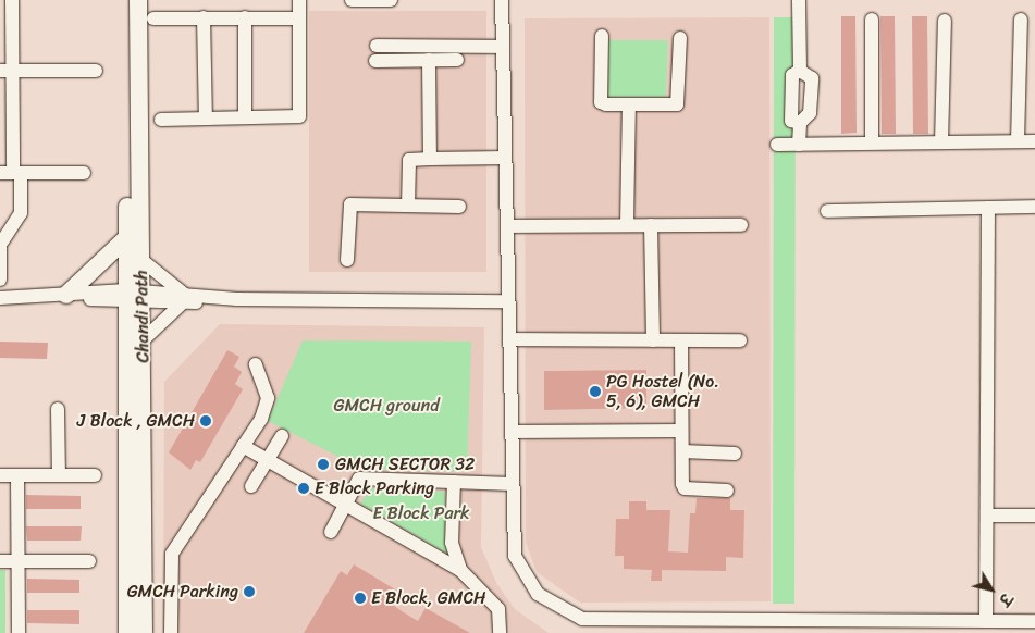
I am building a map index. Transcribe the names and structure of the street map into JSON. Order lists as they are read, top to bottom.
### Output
{
  "streets": {
    "main road": ["Chandi Path"]
  },
  "parks": ["GMCH ground", "E Block Park"],
  "places": [
    "PG Hostel (No. 5, 6), GMCH",
    "J Block , GMCH",
    "GMCH SECTOR 32",
    "E Block Parking",
    "GMCH Parking",
    "E Block, GMCH"
  ],
  "north": "bottom right"
}
